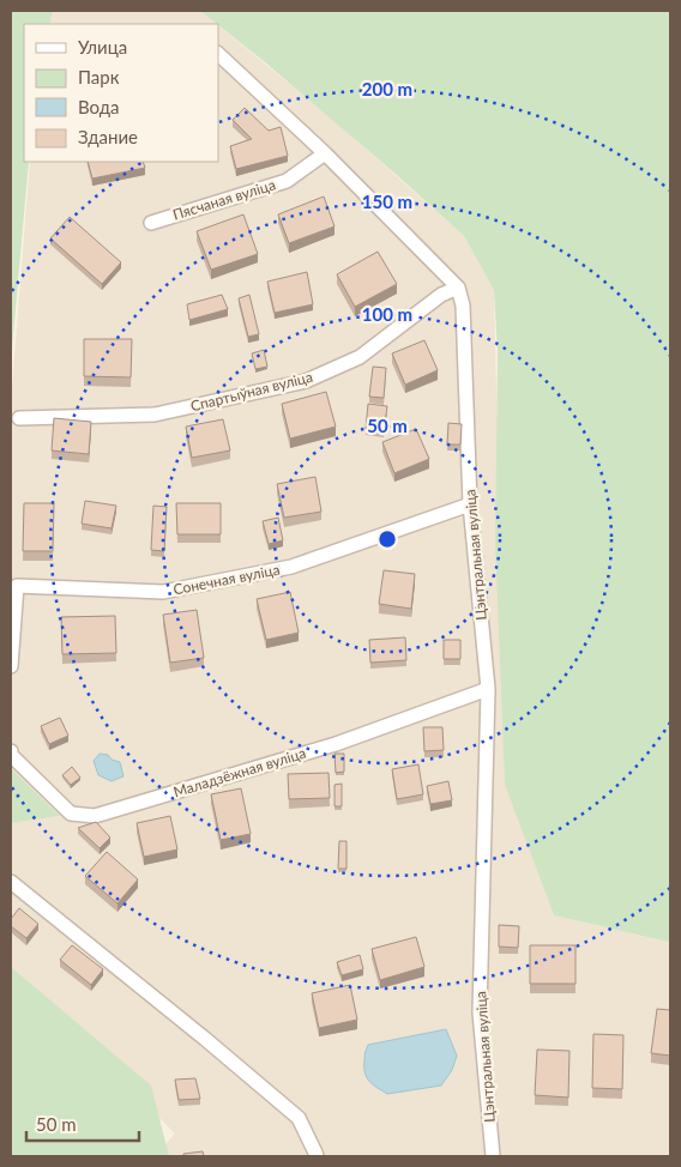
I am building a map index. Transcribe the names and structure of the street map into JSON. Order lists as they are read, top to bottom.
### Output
{
  "streets": {
    "street": [
      "Пясчаная вуліца",
      "Спартыўная вуліца",
      "Цэнтральная вуліца",
      "Сонечная вуліца",
      "Маладзёжная вуліца"
    ]
  },
  "crossings": [
    ["Спартыўная вуліца", "Цэнтральная вуліца"],
    ["Цэнтральная вуліца", "Сонечная вуліца"],
    ["Цэнтральная вуліца", "Маладзёжная вуліца"]
  ],
  "legend": [
    "Улица",
    "Парк",
    "Вода",
    "Здание"
  ],
  "scale_bar": "50 m",
  "rings": [
    "200 m",
    "150 m",
    "100 m",
    "50 m"
  ]
}
